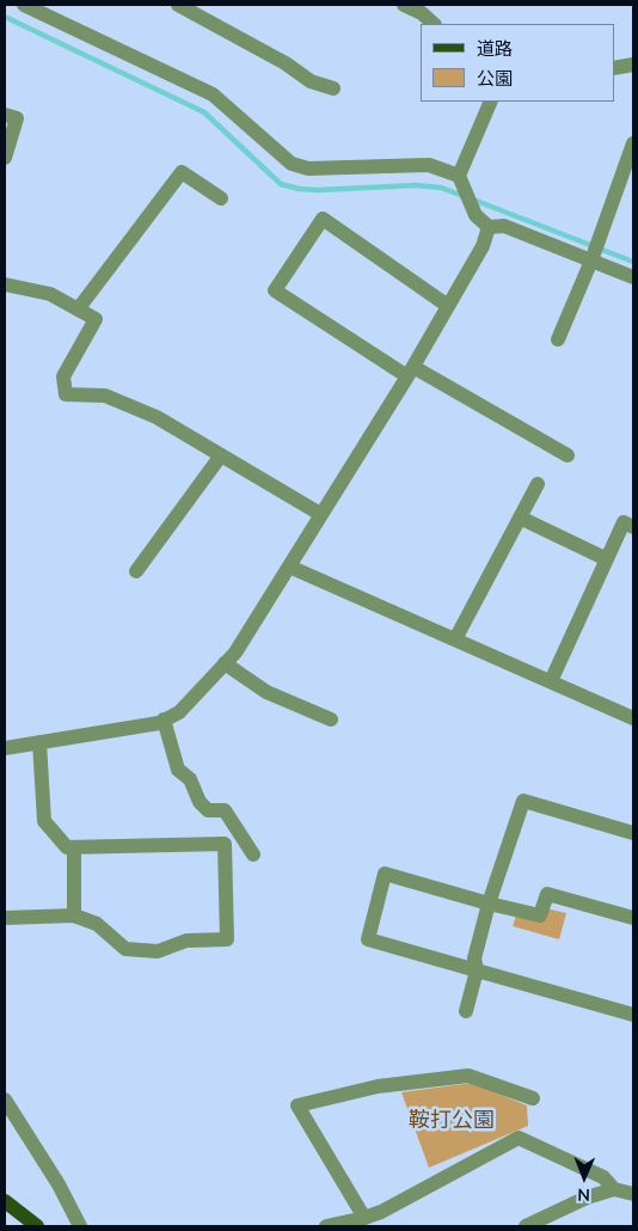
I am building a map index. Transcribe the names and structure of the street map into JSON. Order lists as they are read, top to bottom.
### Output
{
  "parks": ["鞍打公園"],
  "legend": ["道路", "公園"],
  "north": "bottom"
}
